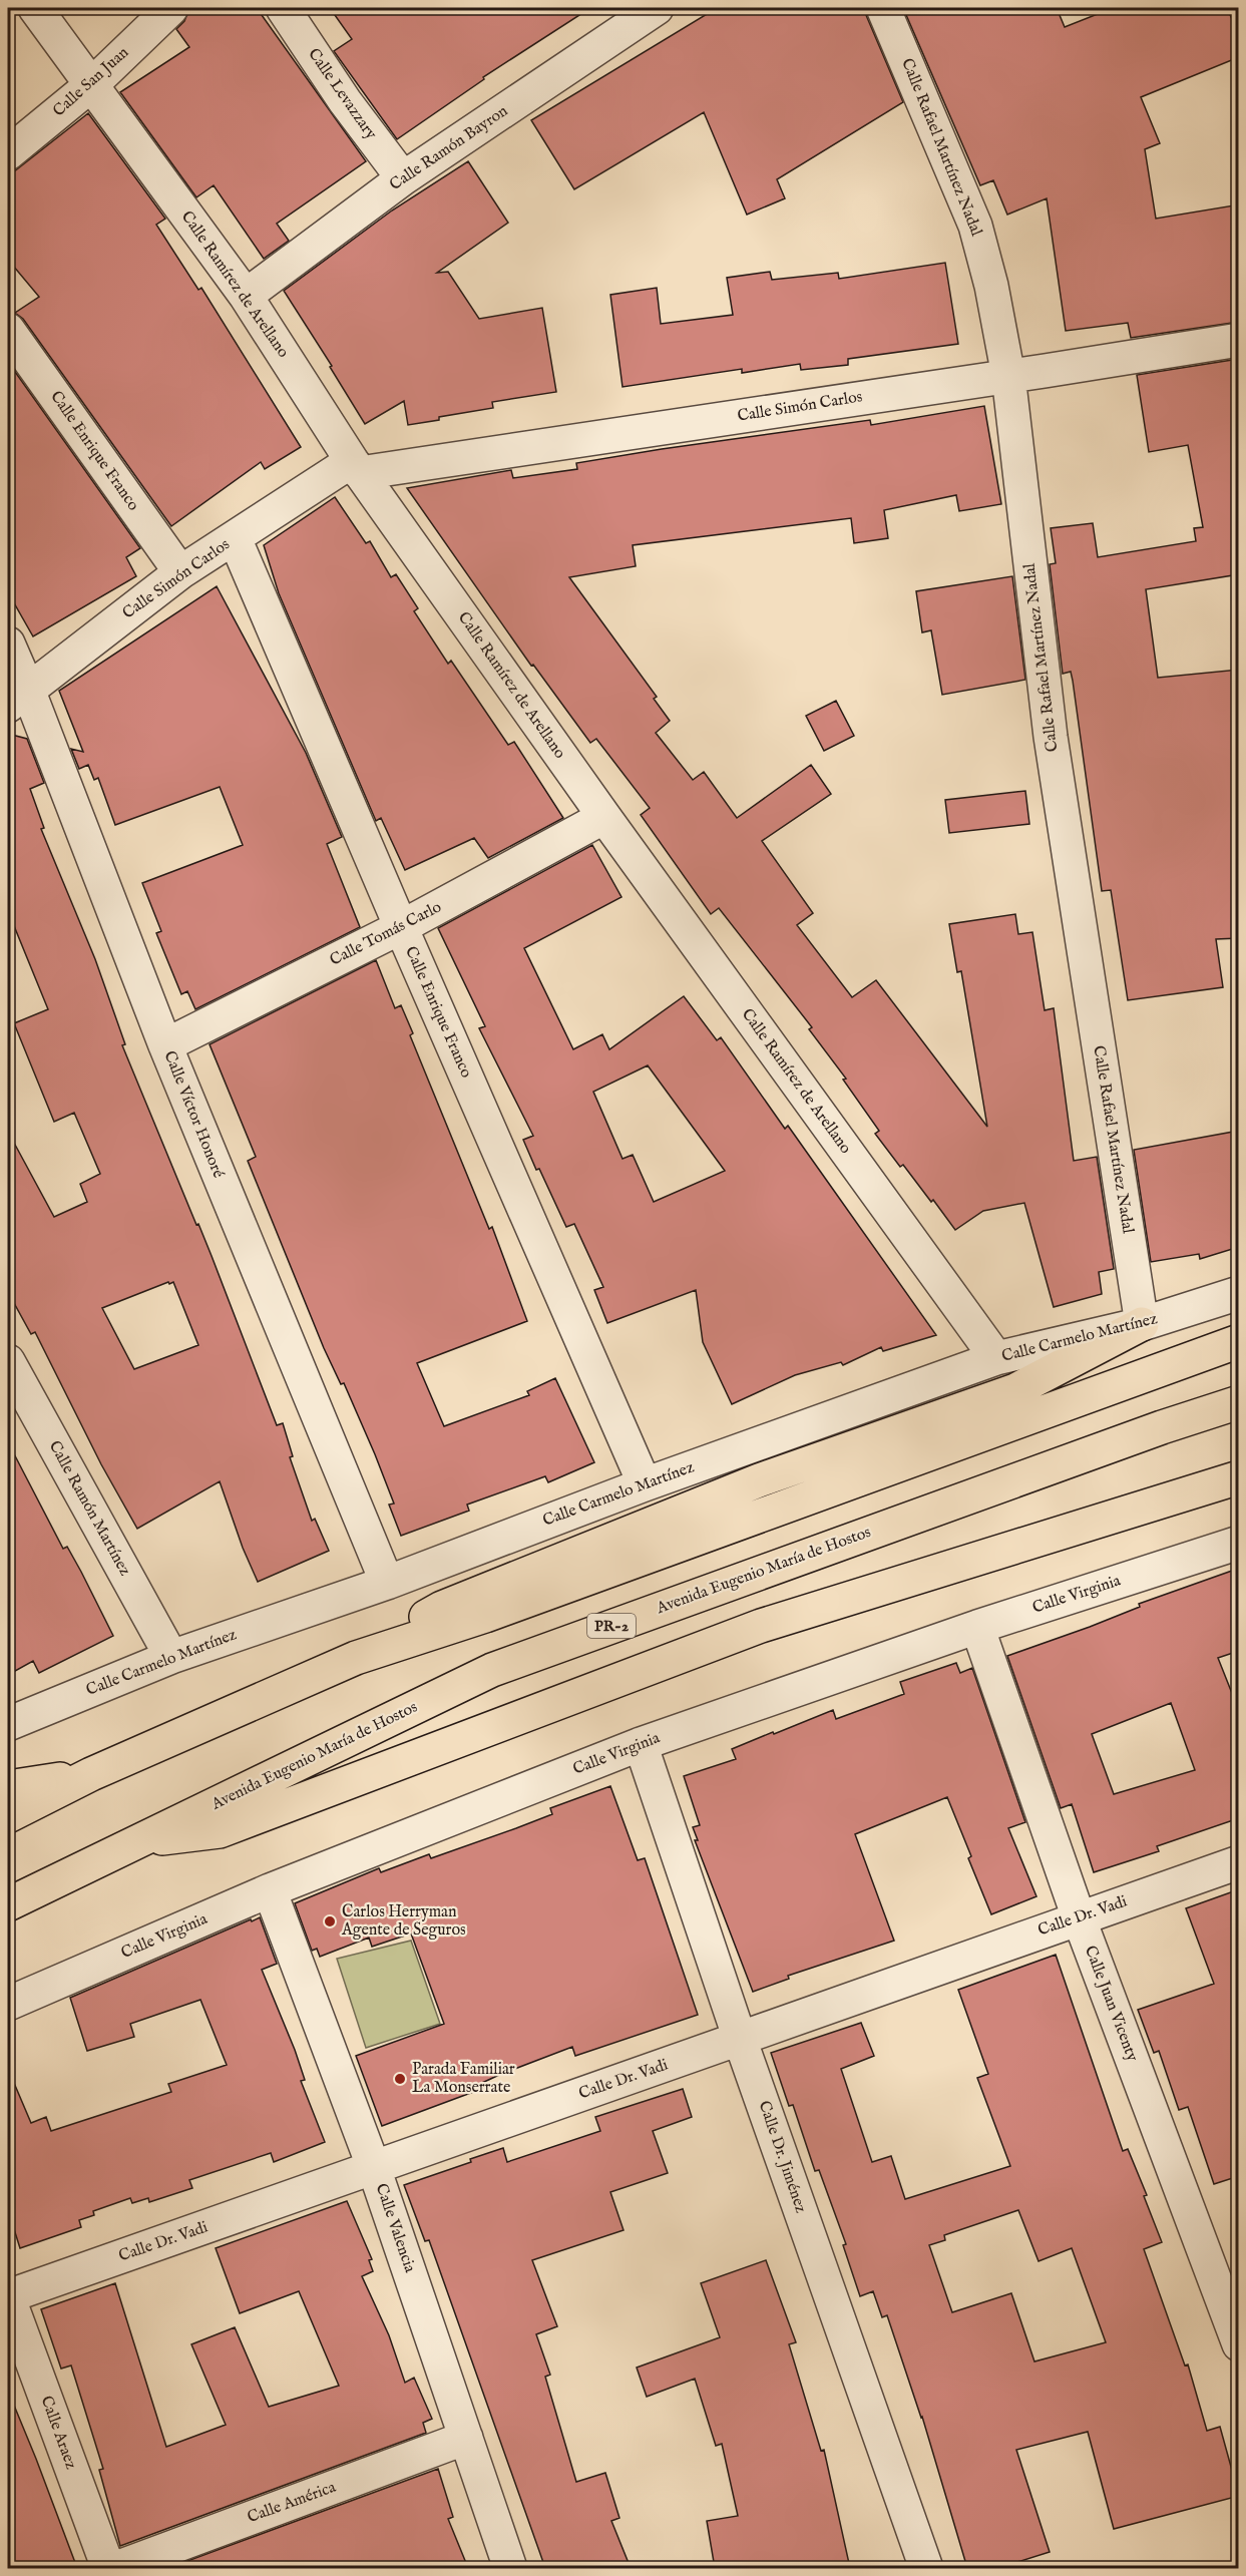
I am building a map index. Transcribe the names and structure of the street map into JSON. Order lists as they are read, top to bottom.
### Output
{
  "streets": {
    "highway": ["Avenida Eugenio María de Hostos", "PR-2"],
    "street": [
      "Calle San Juan",
      "Calle Levazzary",
      "Calle Rafael Martínez Nadal",
      "Calle Ramón Bayron",
      "Calle Ramírez de Arellano",
      "Calle Simón Carlos",
      "Calle Enrique Franco",
      "Calle Tomás Carlo",
      "Calle Víctor Honoré",
      "Calle Carmelo Martínez",
      "Calle Ramón Martínez",
      "Calle Virginia",
      "Calle Dr. Vadi",
      "Calle Juan Vicenty",
      "Calle Dr. Jiménez",
      "Calle Valencia",
      "Calle Araez",
      "Calle América"
    ]
  },
  "crossings": [
    ["Calle San Juan", "Calle Ramírez de Arellano"],
    ["Calle Levazzary", "Calle Ramón Bayron"],
    ["Calle Rafael Martínez Nadal", "Calle Simón Carlos"],
    ["Calle Rafael Martínez Nadal", "Calle Carmelo Martínez"],
    ["Calle Ramón Bayron", "Calle Ramírez de Arellano"],
    ["Calle Ramírez de Arellano", "Calle Simón Carlos"],
    ["Calle Ramírez de Arellano", "Calle Tomás Carlo"],
    ["Calle Ramírez de Arellano", "Calle Carmelo Martínez"],
    ["Calle Simón Carlos", "Calle Enrique Franco"],
    ["Calle Simón Carlos", "Calle Víctor Honoré"],
    ["Calle Enrique Franco", "Calle Tomás Carlo"],
    ["Calle Enrique Franco", "Calle Carmelo Martínez"],
    ["Calle Tomás Carlo", "Calle Víctor Honoré"],
    ["Calle Víctor Honoré", "Calle Carmelo Martínez"],
    ["Calle Carmelo Martínez", "Calle Ramón Martínez"],
    ["Calle Virginia", "Calle Juan Vicenty"],
    ["Calle Virginia", "Calle Dr. Jiménez"],
    ["Calle Virginia", "Calle Valencia"],
    ["Calle Dr. Vadi", "Calle Juan Vicenty"],
    ["Calle Dr. Vadi", "Calle Dr. Jiménez"],
    ["Calle Dr. Vadi", "Calle Valencia"],
    ["Calle Dr. Vadi", "Calle Araez"],
    ["Calle Valencia", "Calle América"]
  ],
  "places": ["Carlos Herryman Agente de Seguros", "Parada Familiar La Monserrate"]
}
